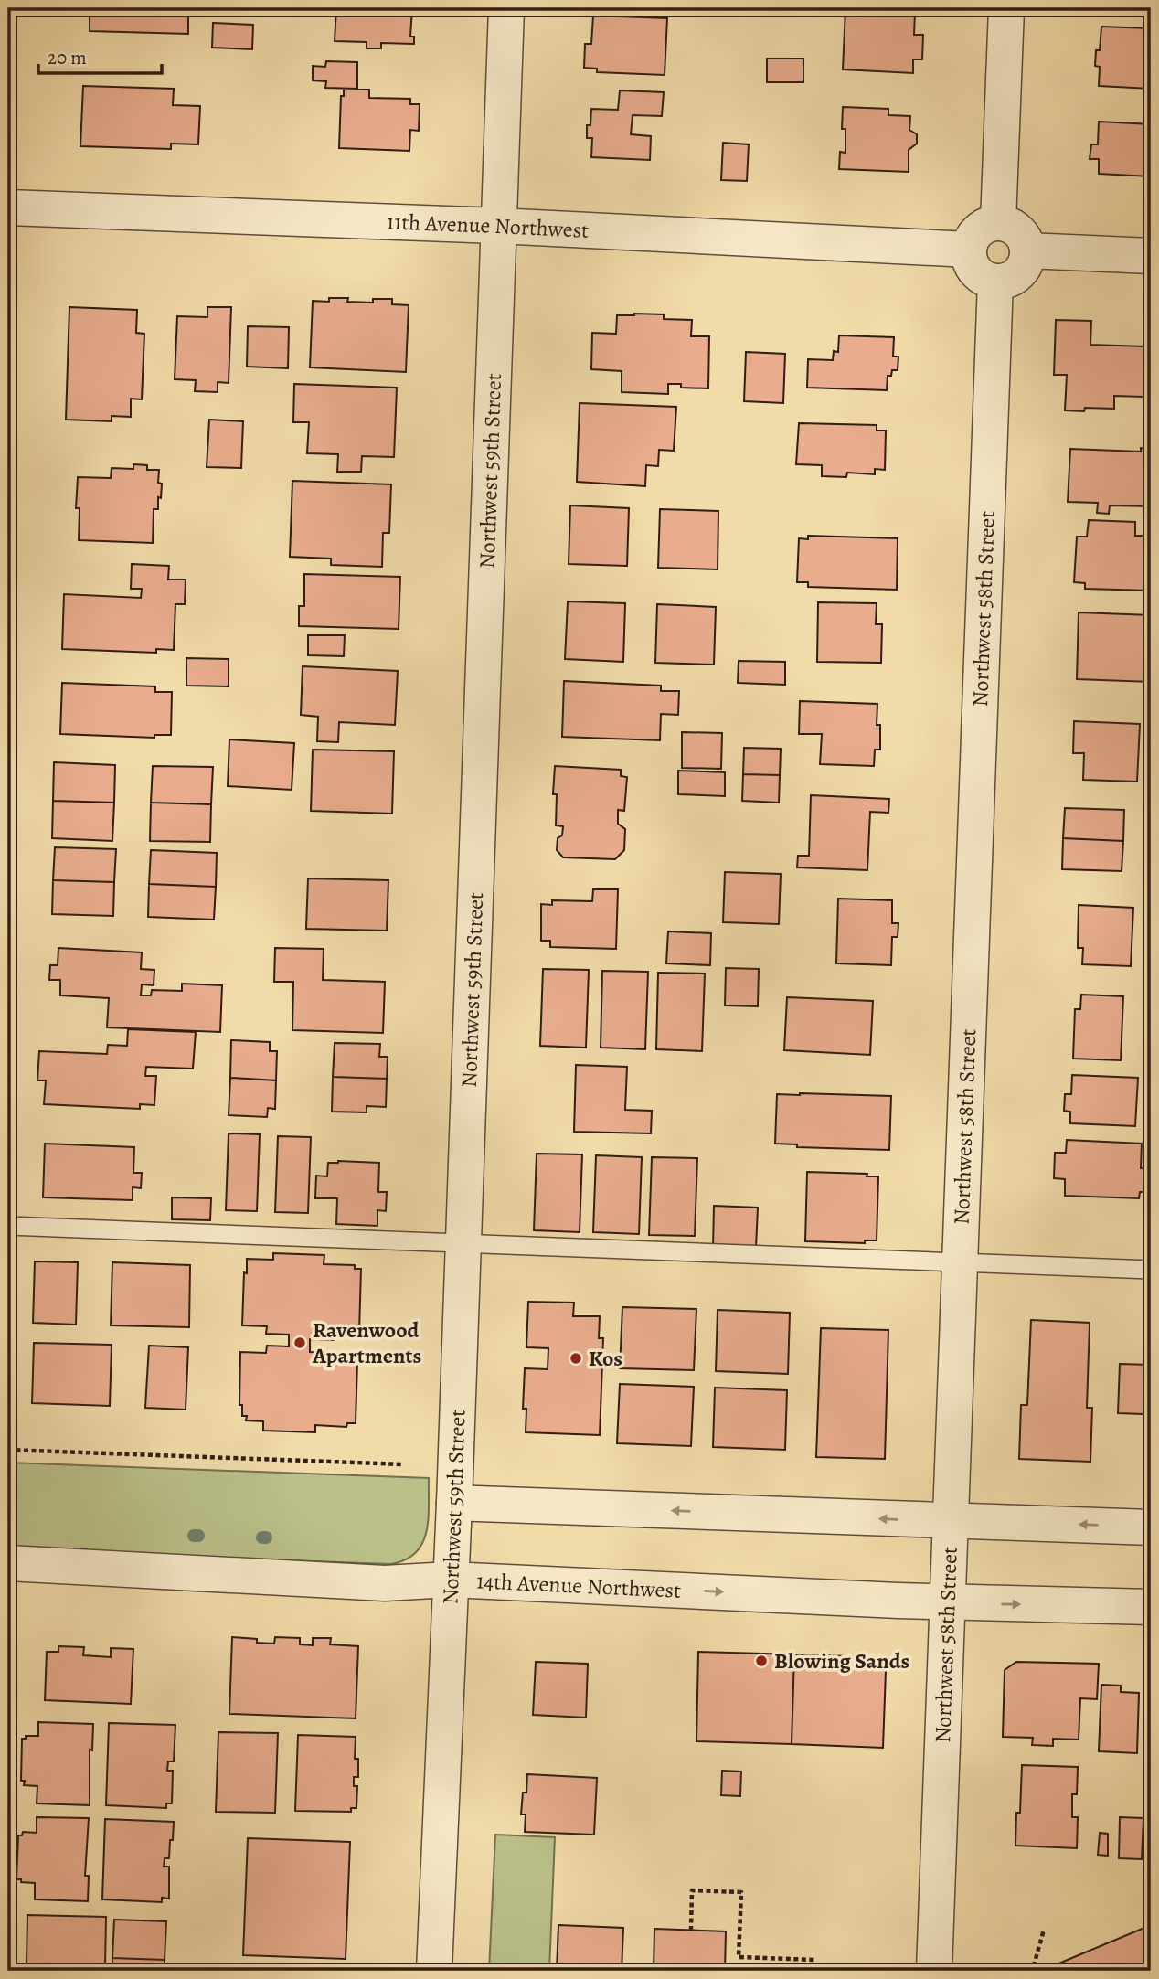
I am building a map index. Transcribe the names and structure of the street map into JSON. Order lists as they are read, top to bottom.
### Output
{
  "streets": {
    "street": [
      "11th Avenue Northwest",
      "Northwest 59th Street",
      "Northwest 58th Street",
      "14th Avenue Northwest"
    ]
  },
  "crossings": [
    ["11th Avenue Northwest", "Northwest 59th Street"],
    ["11th Avenue Northwest", "Northwest 58th Street"],
    ["Northwest 59th Street", "14th Avenue Northwest"],
    ["Northwest 58th Street", "14th Avenue Northwest"]
  ],
  "places": ["Ravenwood Apartments", "Kos", "Blowing Sands"],
  "scale_bar": "20 m"
}
